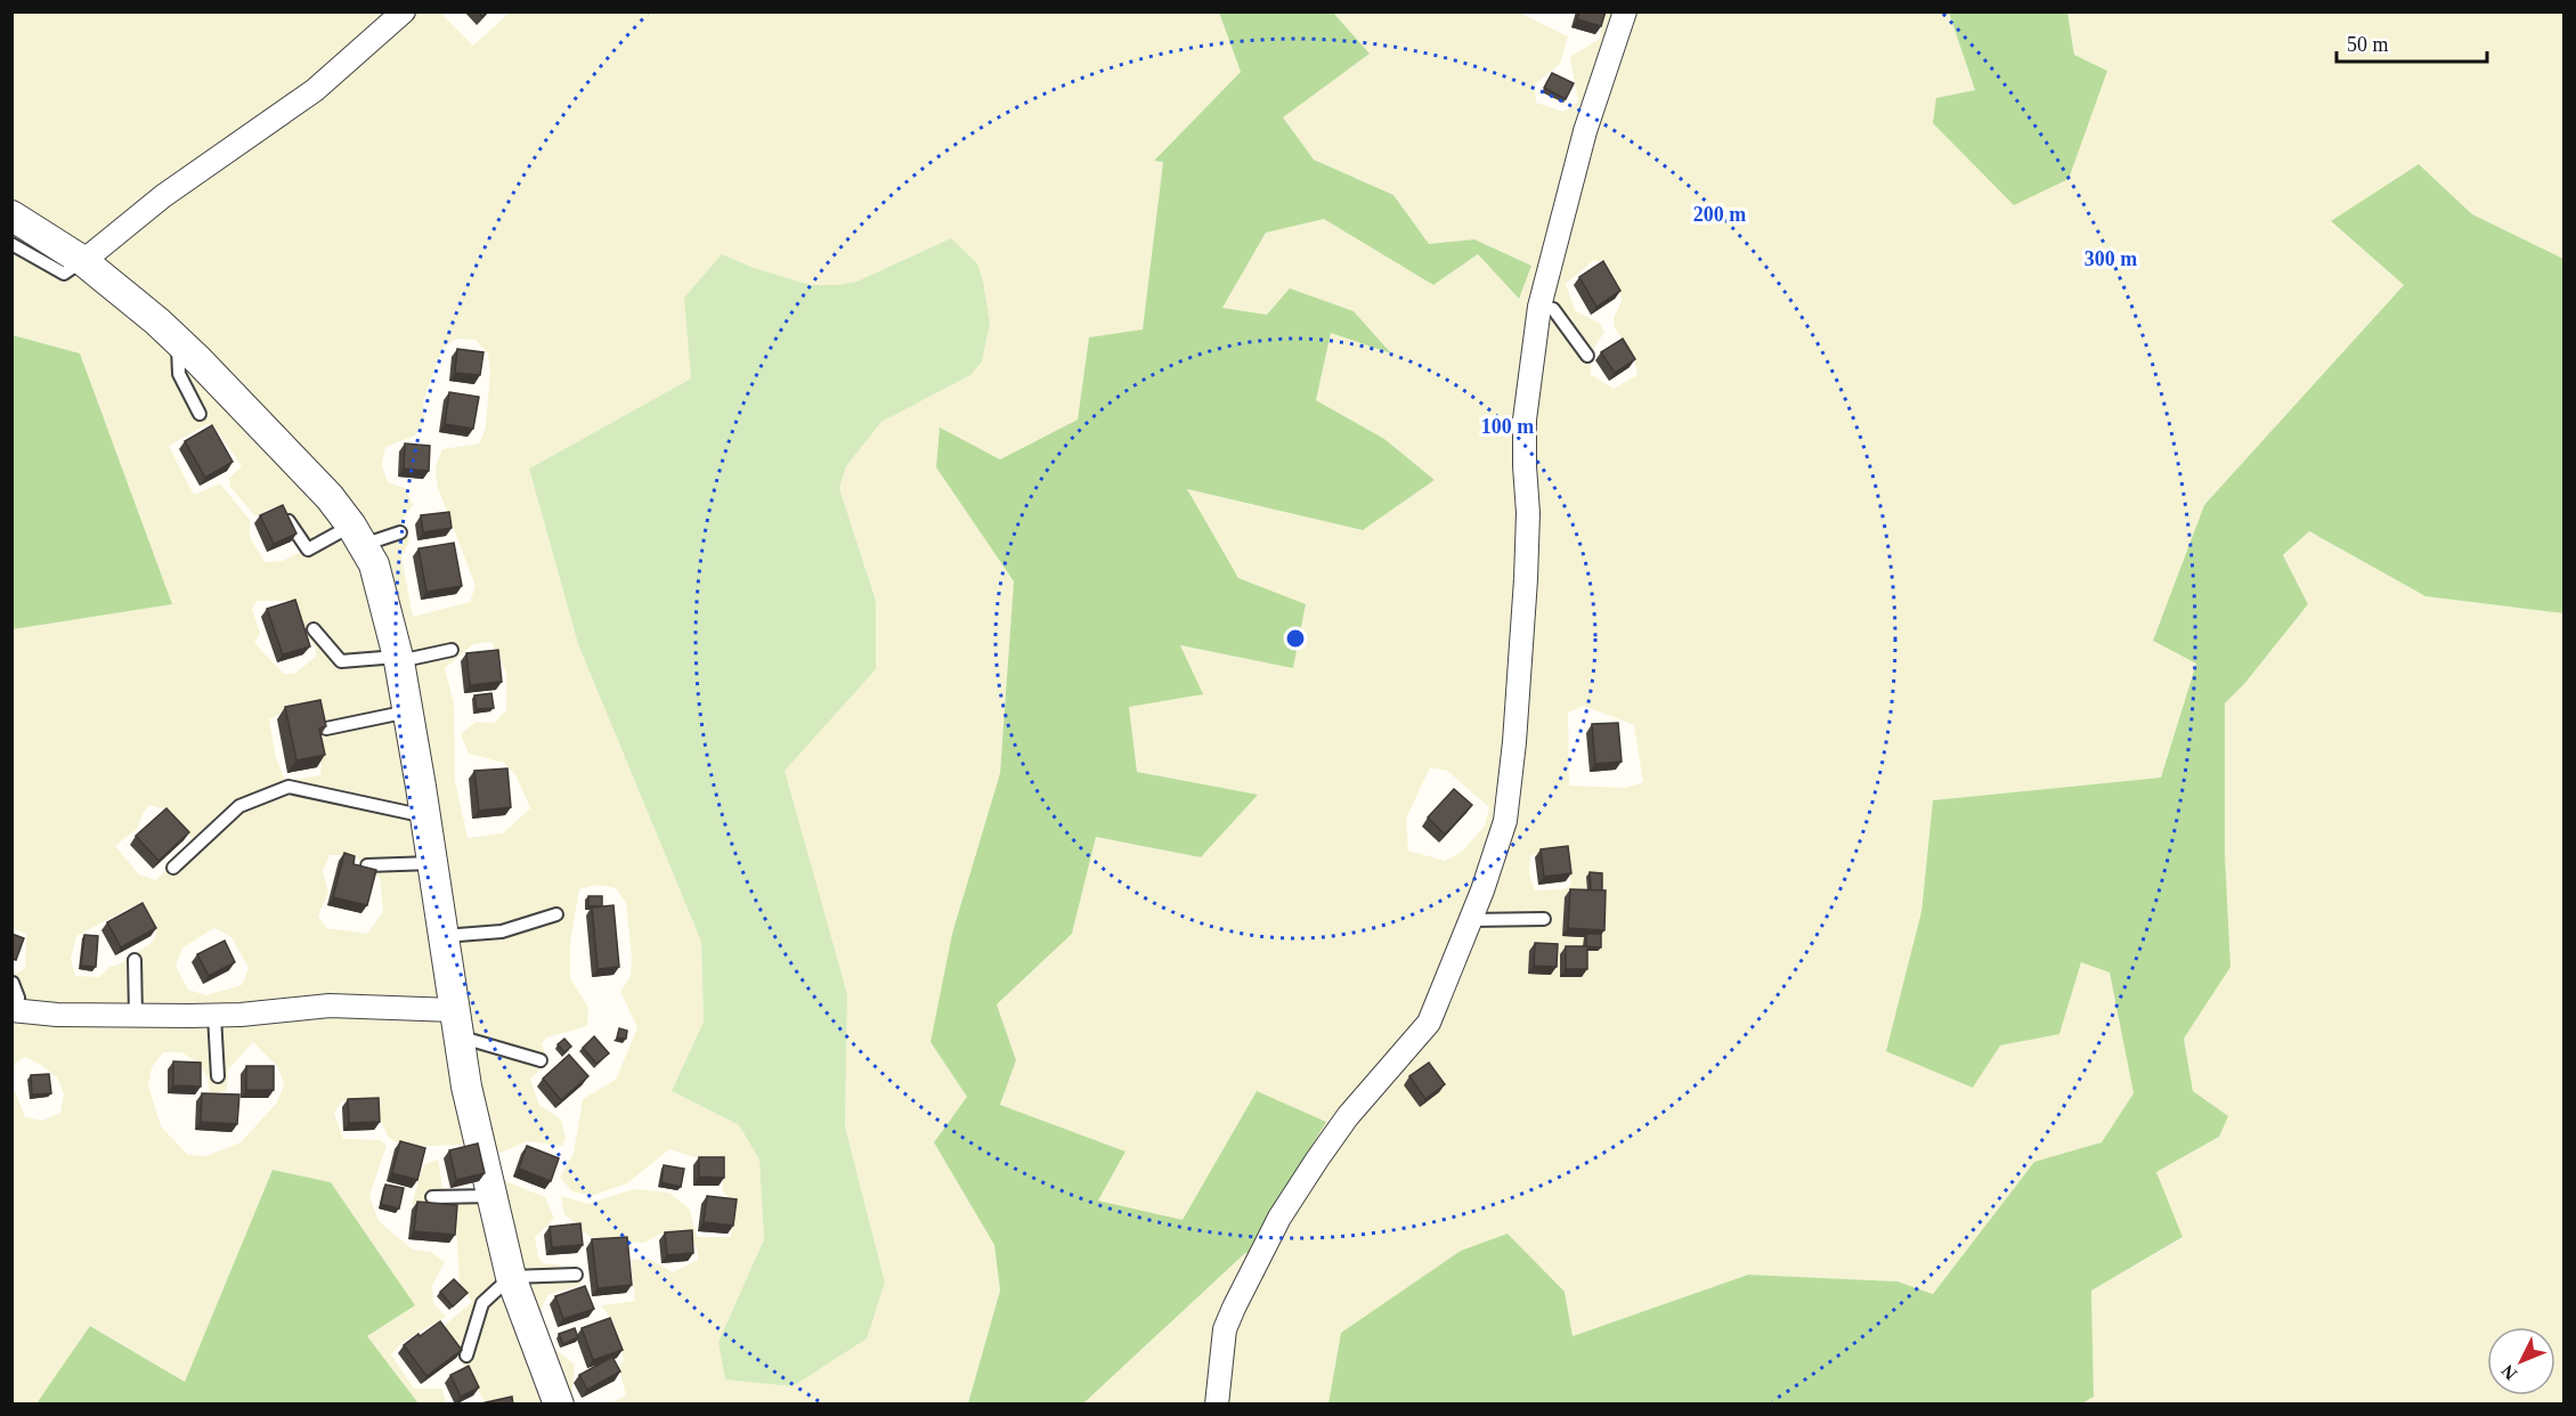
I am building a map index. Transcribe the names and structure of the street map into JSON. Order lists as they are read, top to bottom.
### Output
{
  "scale_bar": "50 m",
  "north": "bottom left",
  "rings": ["200 m", "300 m", "100 m"]
}
